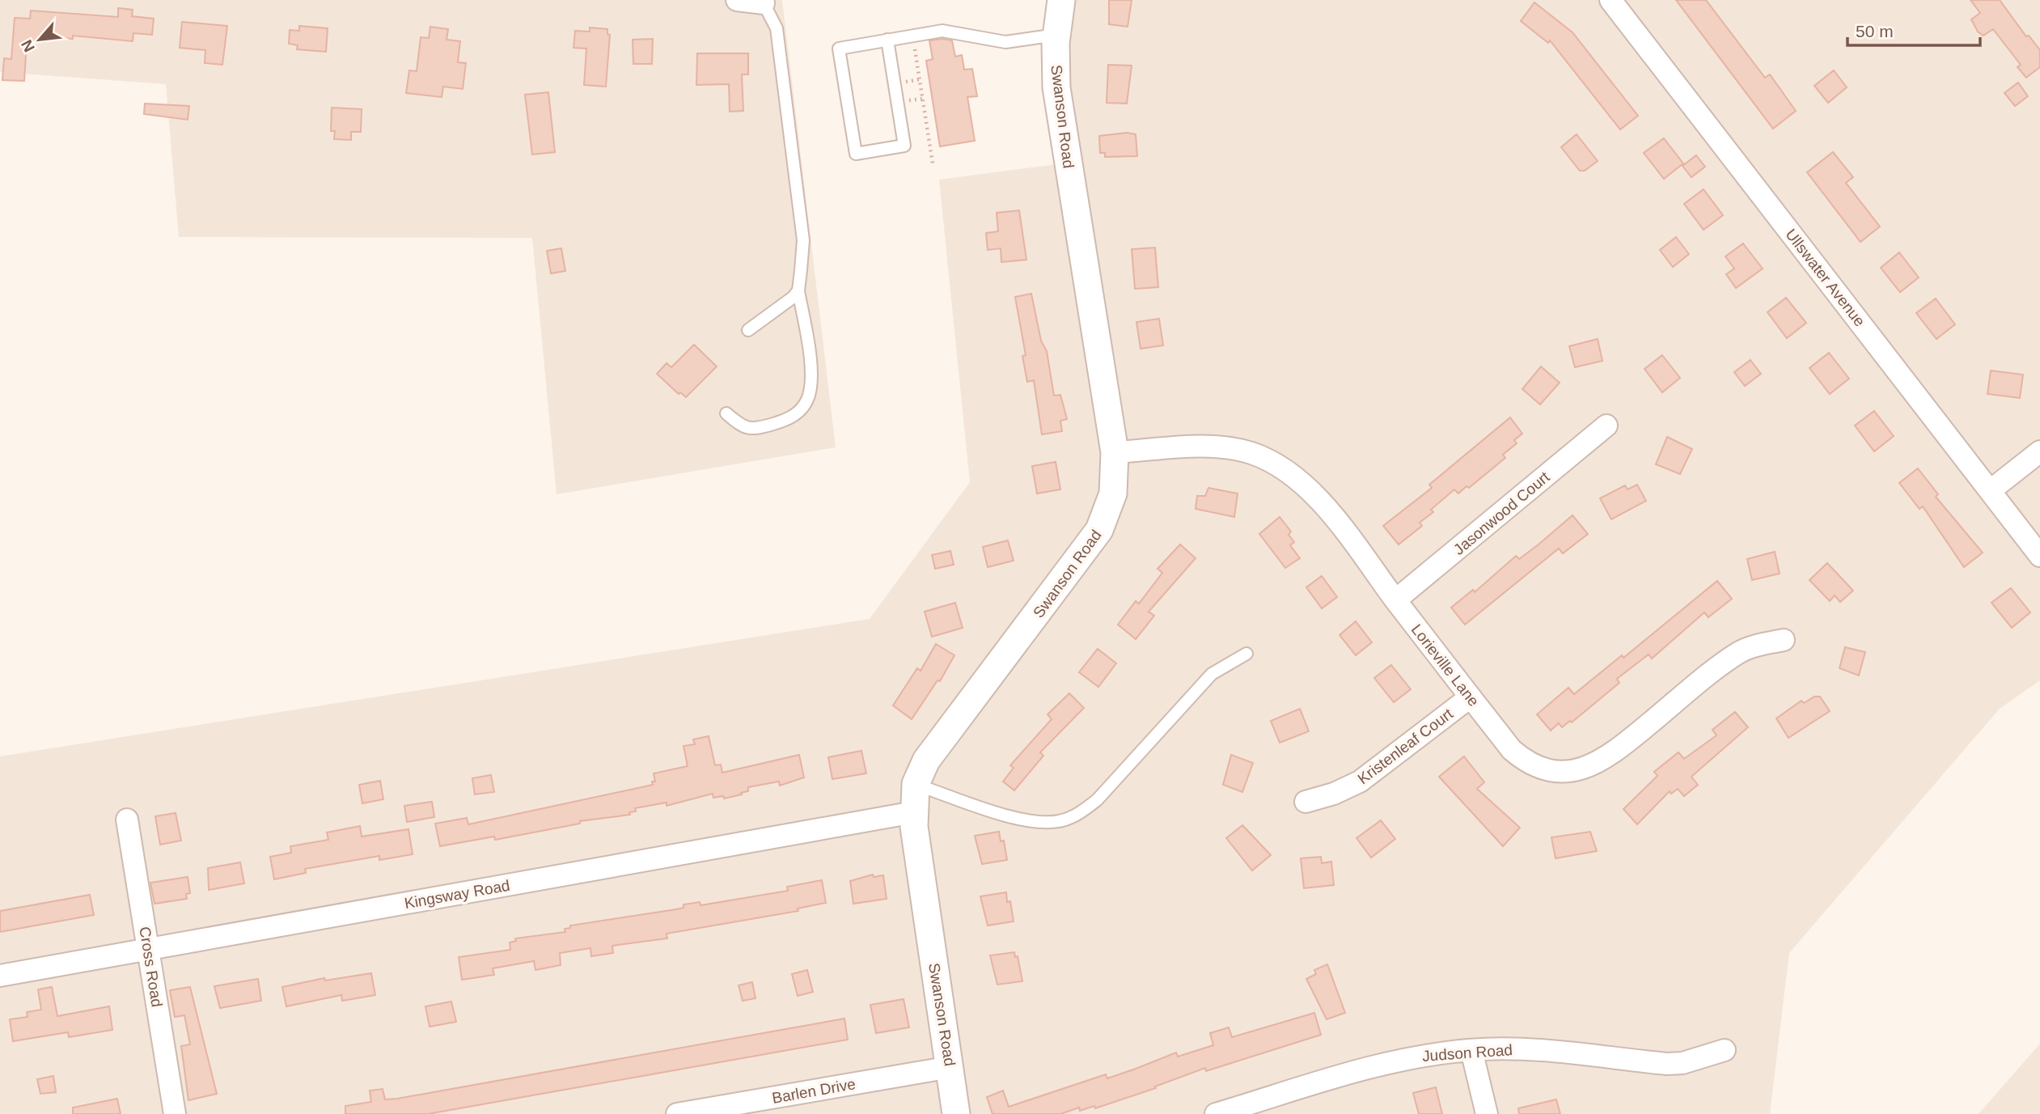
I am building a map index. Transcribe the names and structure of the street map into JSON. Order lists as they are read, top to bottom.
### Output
{
  "streets": {
    "street": [
      "Swanson Road",
      "Ullswater Avenue",
      "Jasonwood Court",
      "Lorieville Lane",
      "Kristenleaf Court",
      "Kingsway Road",
      "Cross Road",
      "Judson Road",
      "Barlen Drive"
    ]
  },
  "crossings": [
    ["Swanson Road", "Lorieville Lane"],
    ["Swanson Road", "Kingsway Road"],
    ["Swanson Road", "Barlen Drive"],
    ["Jasonwood Court", "Lorieville Lane"],
    ["Lorieville Lane", "Kristenleaf Court"],
    ["Kingsway Road", "Cross Road"]
  ],
  "scale_bar": "50 m",
  "north": "bottom left"
}
